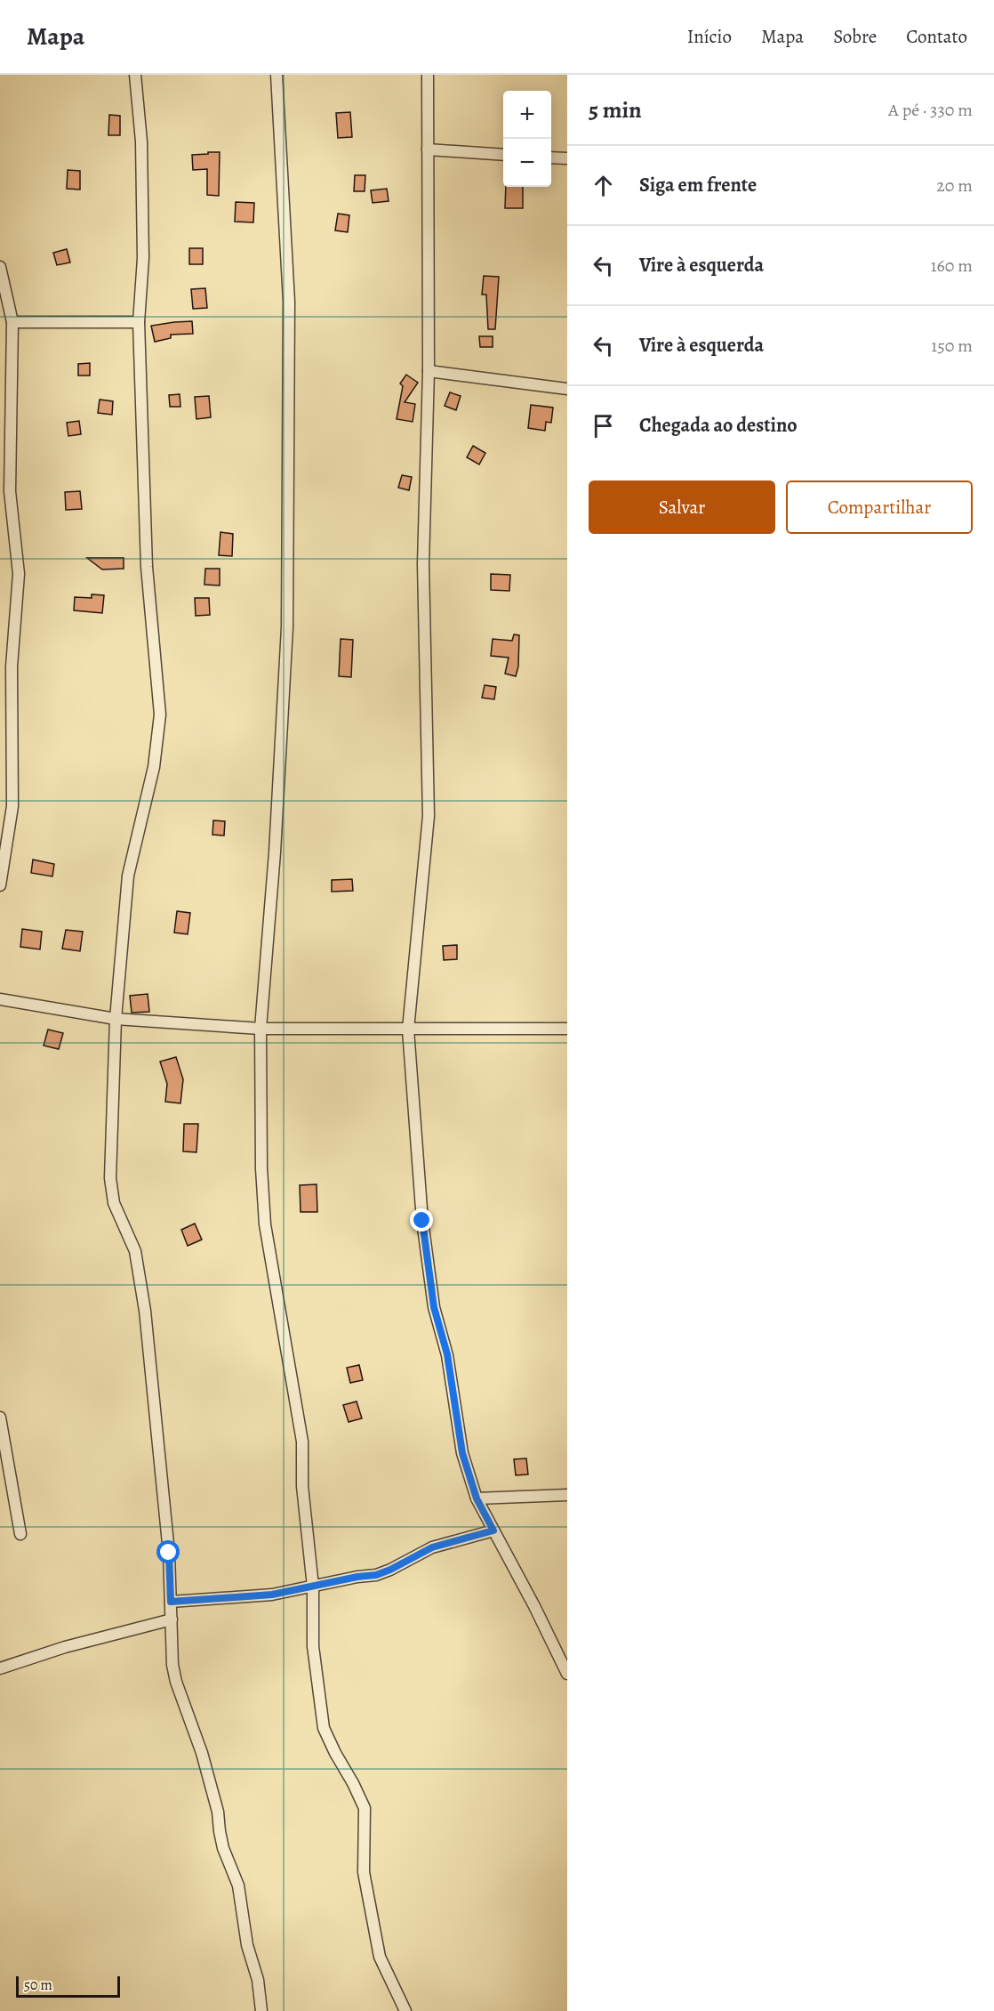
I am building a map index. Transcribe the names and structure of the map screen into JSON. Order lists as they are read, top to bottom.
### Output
{
  "scale_bar": "50 m",
  "page": {
    "header": "Mapa",
    "nav": [
      "Início",
      "Mapa",
      "Sobre",
      "Contato"
    ],
    "heading": ["5 min", "A pé · 330 m"],
    "map_buttons": ["+", "−"],
    "list": [
      ["Siga em frente", "20 m"],
      ["Vire à esquerda", "160 m"],
      ["Vire à esquerda", "150 m"],
      "Chegada ao destino"
    ],
    "buttons": ["Salvar", "Compartilhar"],
    "scale": "50 m"
  }
}
